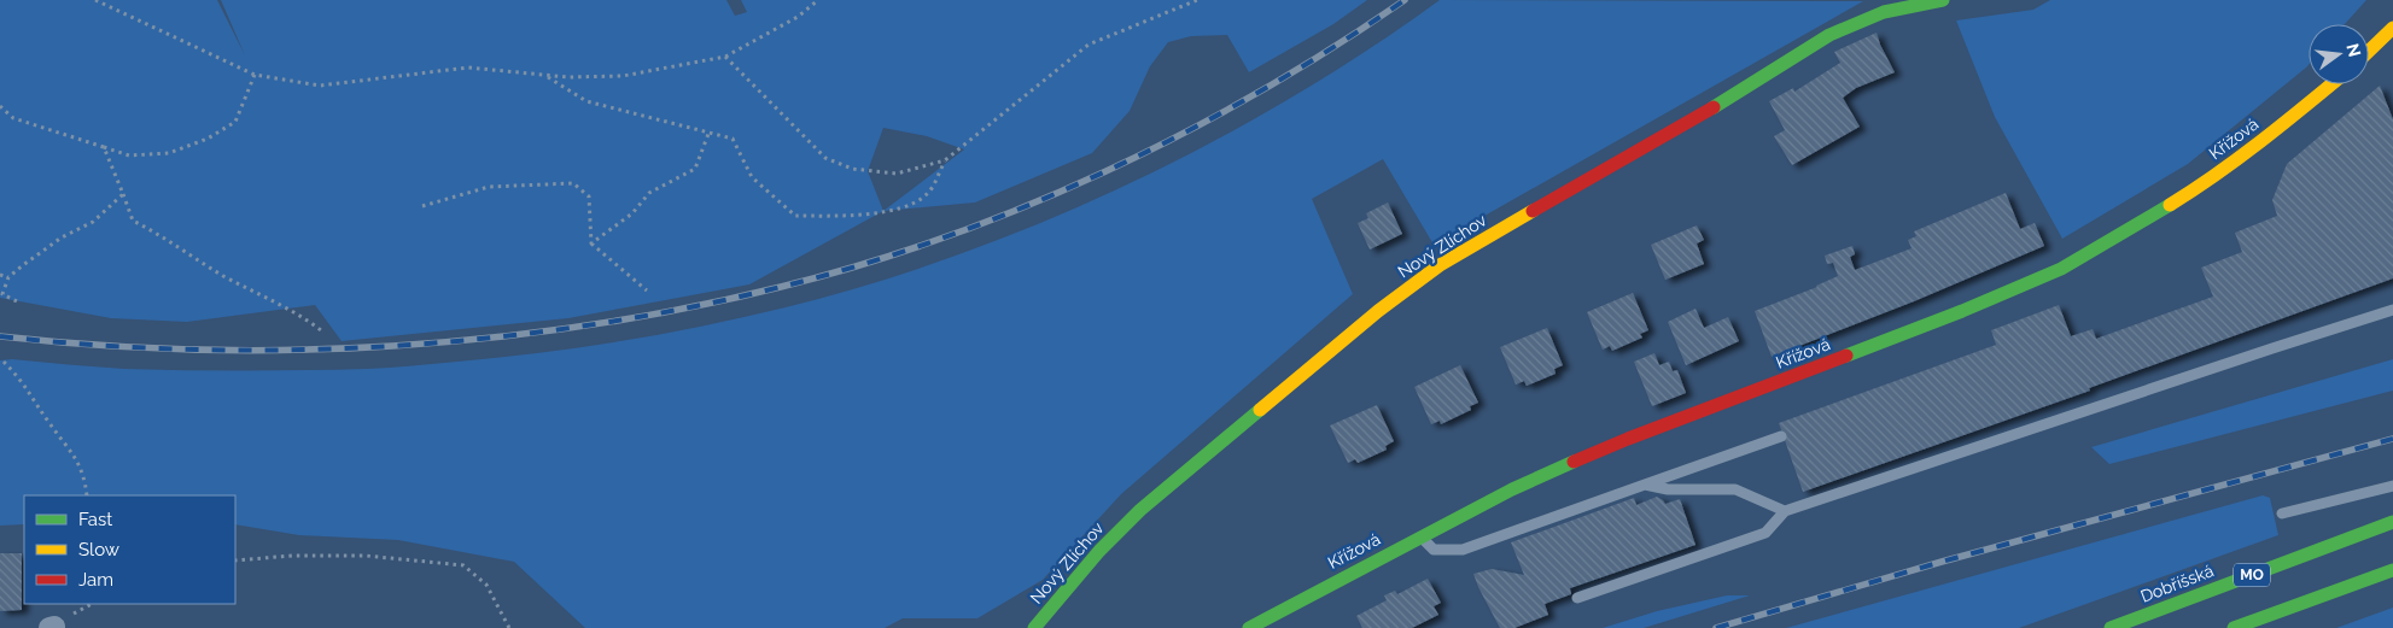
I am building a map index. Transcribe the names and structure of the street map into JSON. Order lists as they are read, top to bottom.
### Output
{
  "streets": {
    "main road": [
      "Křížová",
      "Nový Zlíchov",
      "MO",
      "Dobříšská"
    ]
  },
  "legend": ["Fast", "Slow", "Jam"],
  "north": "right"
}
